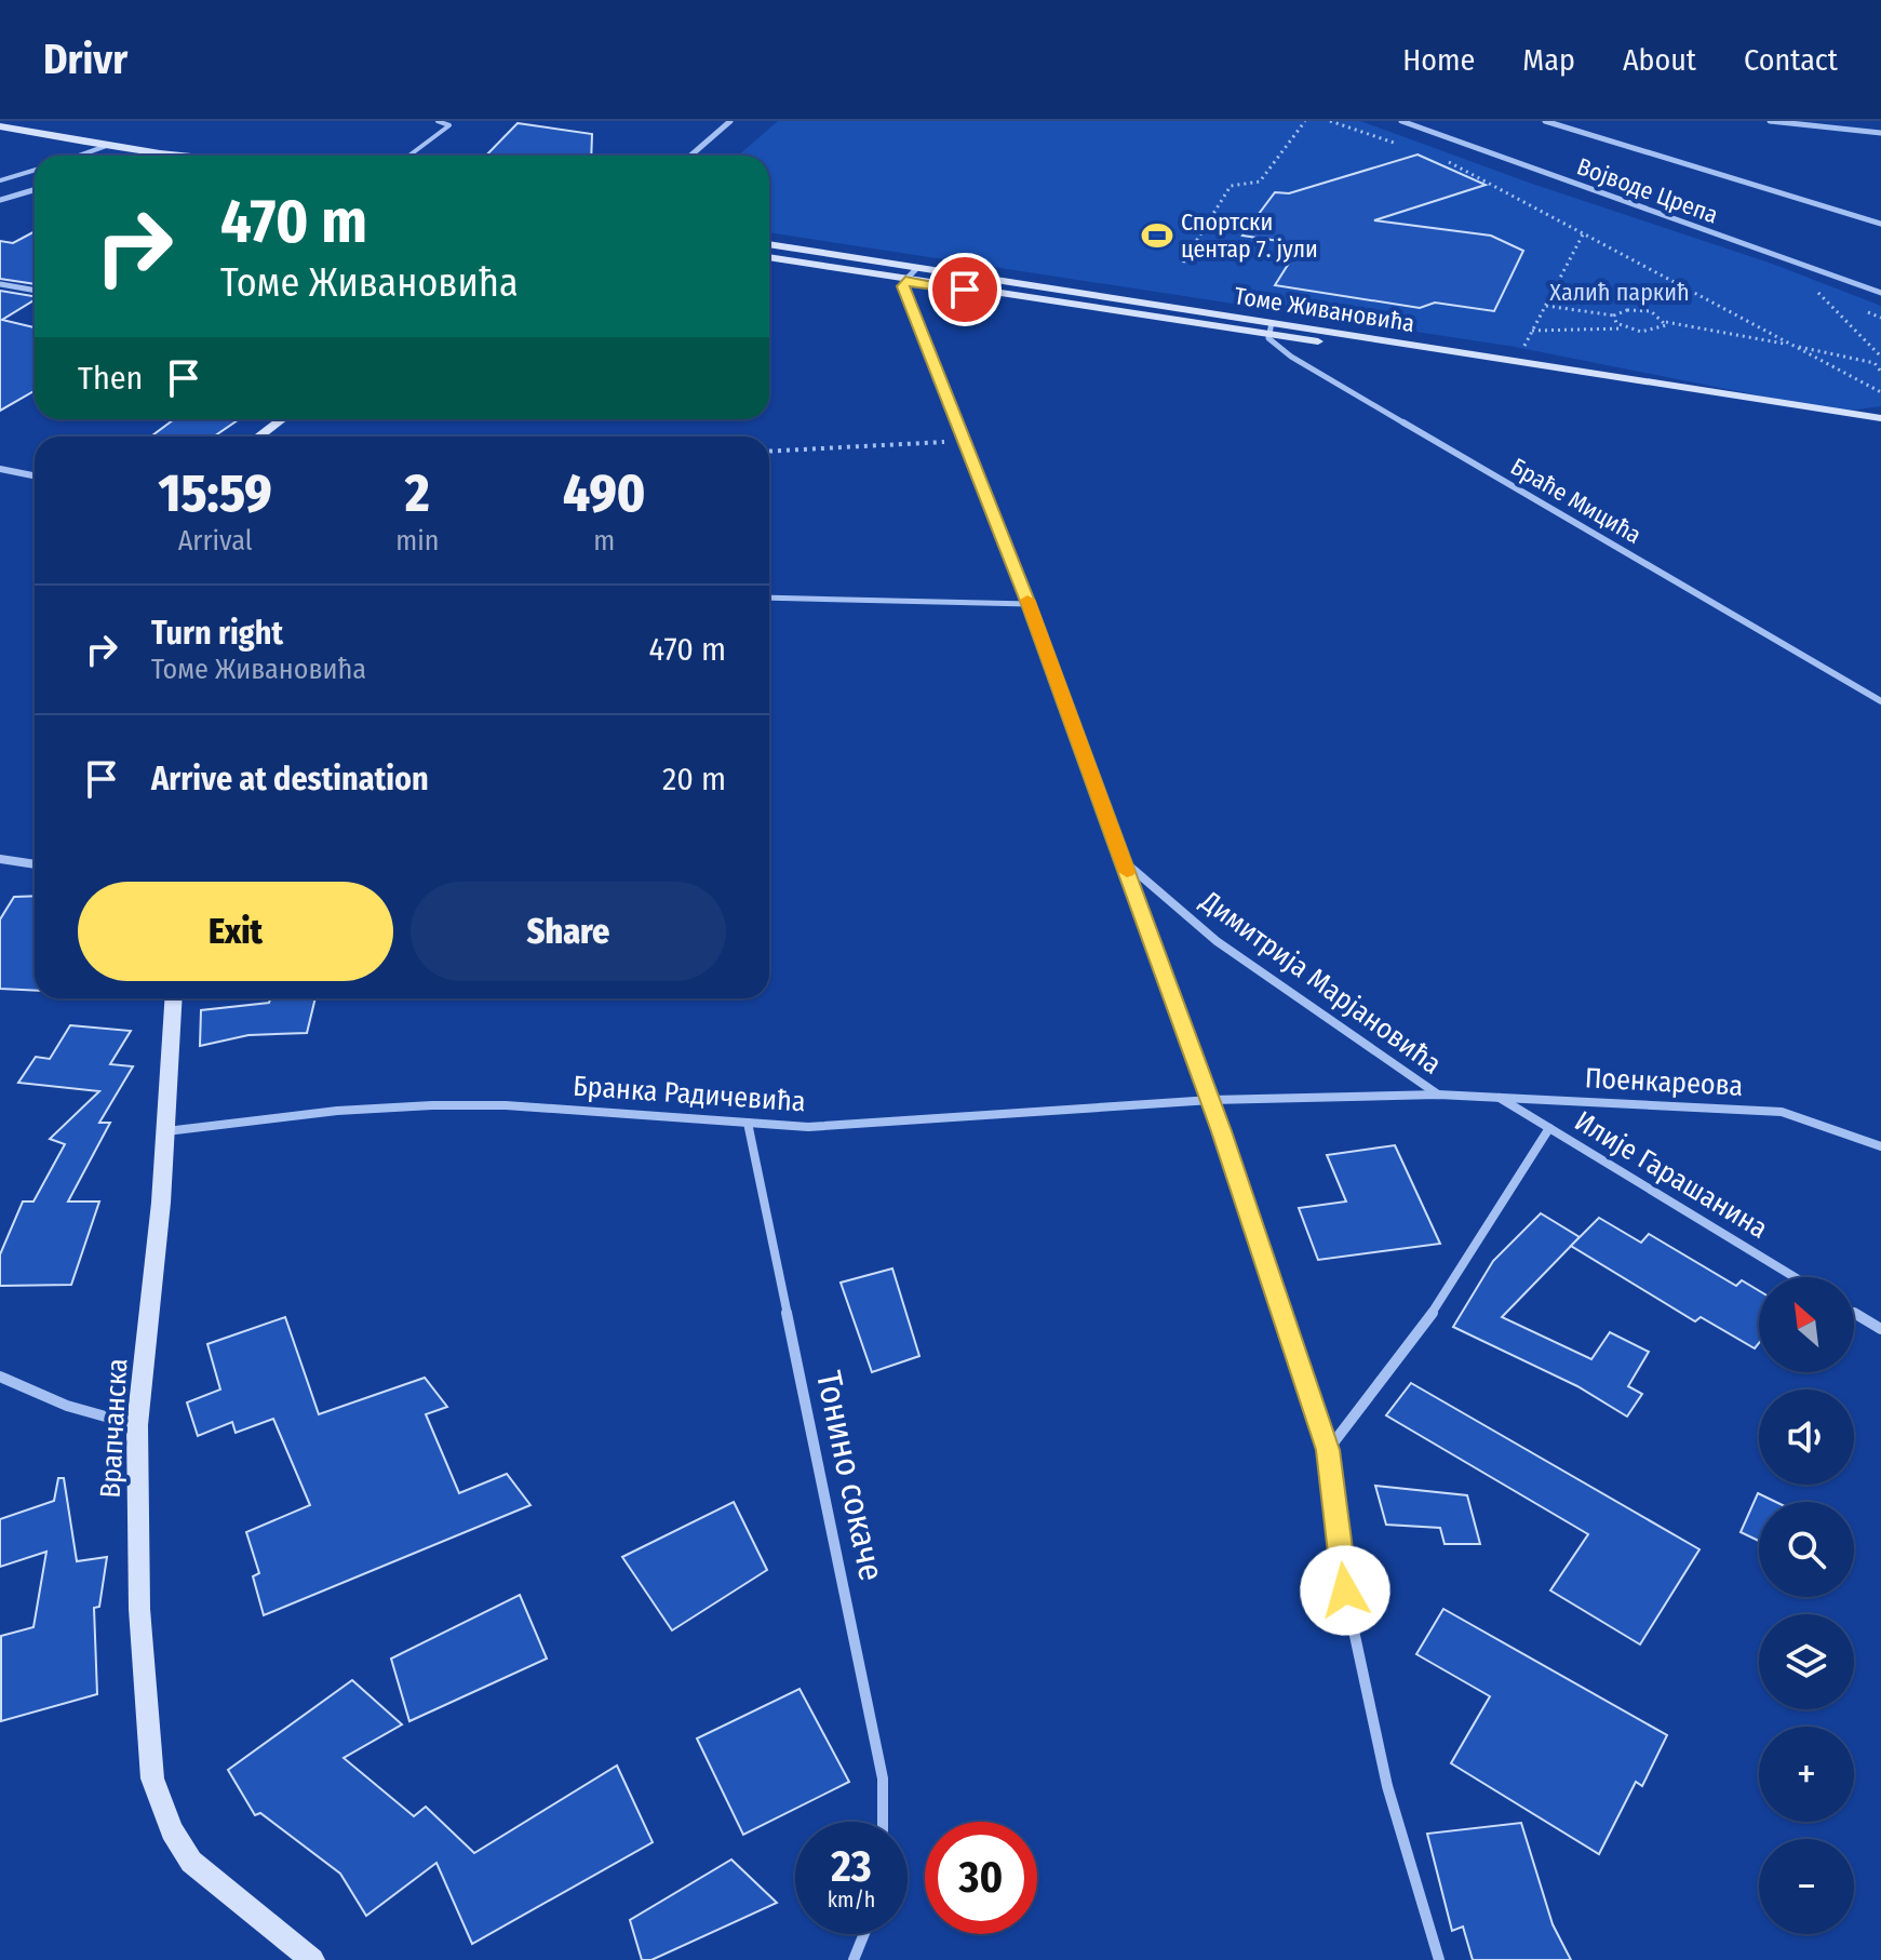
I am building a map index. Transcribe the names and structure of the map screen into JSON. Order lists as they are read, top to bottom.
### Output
{
  "streets": {
    "main road": ["Томе Живановића", "Врапчанска"],
    "street": [
      "Војводе Црепа",
      "Браће Мицића",
      "Димитрија Марјановића",
      "Поенкареова",
      "Бранка Радичевића",
      "Илије Гарашанина",
      "Тонино сокаче"
    ]
  },
  "crossings": [
    ["Томе Живановића", "Браће Мицића"],
    ["Томе Живановића", "Димитрија Марјановића"],
    ["Димитрија Марјановића", "Поенкареова"],
    ["Димитрија Марјановића", "Бранка Радичевића"],
    ["Поенкареова", "Илије Гарашанина"],
    ["Бранка Радичевића", "Врапчанска"],
    ["Бранка Радичевића", "Тонино сокаче"]
  ],
  "parks": ["Халић паркић"],
  "places": {
    "sports": ["Спортски центар 7. јули"]
  },
  "north": "top left",
  "page": {
    "header": "Drivr",
    "nav": [
      "Home",
      "Map",
      "About",
      "Contact"
    ],
    "turn": ["470 m", "Томе Живановића"],
    "then": "Then",
    "eta": [
      "15:59",
      "Arrival",
      "2",
      "min",
      "490",
      "m"
    ],
    "list": [
      {
        "name": "Turn right",
        "note": "Томе Живановића",
        "value": "470 m"
      },
      {
        "name": "Arrive at destination",
        "value": "20 m"
      }
    ],
    "buttons": ["Exit", "Share"],
    "map_buttons": ["+", "−"],
    "speed": "23 km/h",
    "limit": "30"
  }
}
